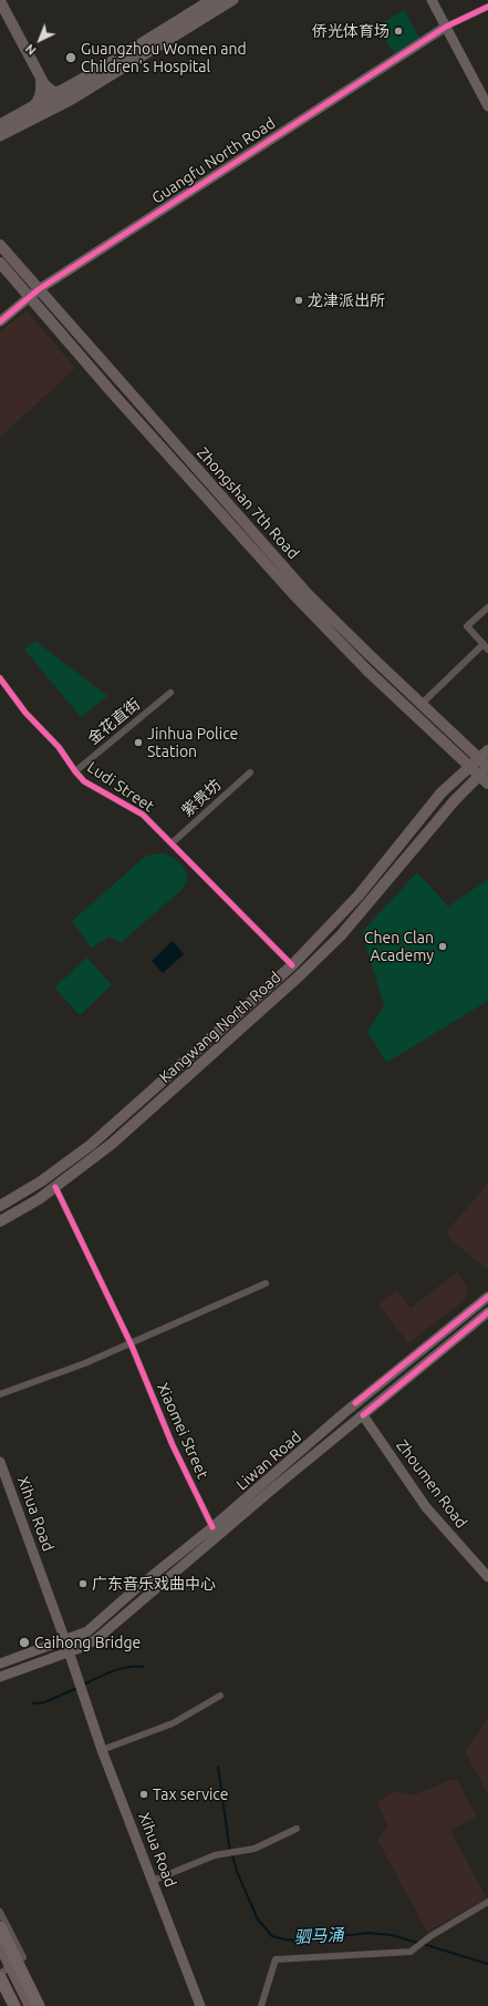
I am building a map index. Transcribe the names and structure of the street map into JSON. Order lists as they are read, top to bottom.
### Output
{
  "streets": {
    "main road": [
      "Guangfu North Road",
      "Zhongshan 7th Road",
      "Kangwang North Road",
      "Liwan Road",
      "Zhoumen Road",
      "Xihua Road"
    ],
    "street": [
      "金花直街",
      "Ludi Street",
      "紫贵坊",
      "Xiaomei Street"
    ]
  },
  "crossings": [
    ["Guangfu North Road", "Zhongshan 7th Road"],
    ["Zhongshan 7th Road", "Kangwang North Road"],
    ["金花直街", "Ludi Street"],
    ["Ludi Street", "紫贵坊"],
    ["Ludi Street", "Kangwang North Road"],
    ["Kangwang North Road", "Xiaomei Street"],
    ["Xiaomei Street", "Liwan Road"],
    ["Liwan Road", "Zhoumen Road"],
    ["Liwan Road", "Xihua Road"]
  ],
  "water": ["驷马涌"],
  "places": [
    "侨光体育场",
    "Guangzhou Women and Children's Hospital",
    "龙津派出所",
    "Jinhua Police Station",
    "Chen Clan Academy",
    "广东音乐戏曲中心",
    "Caihong Bridge",
    "Tax service"
  ],
  "north": "bottom left"
}
